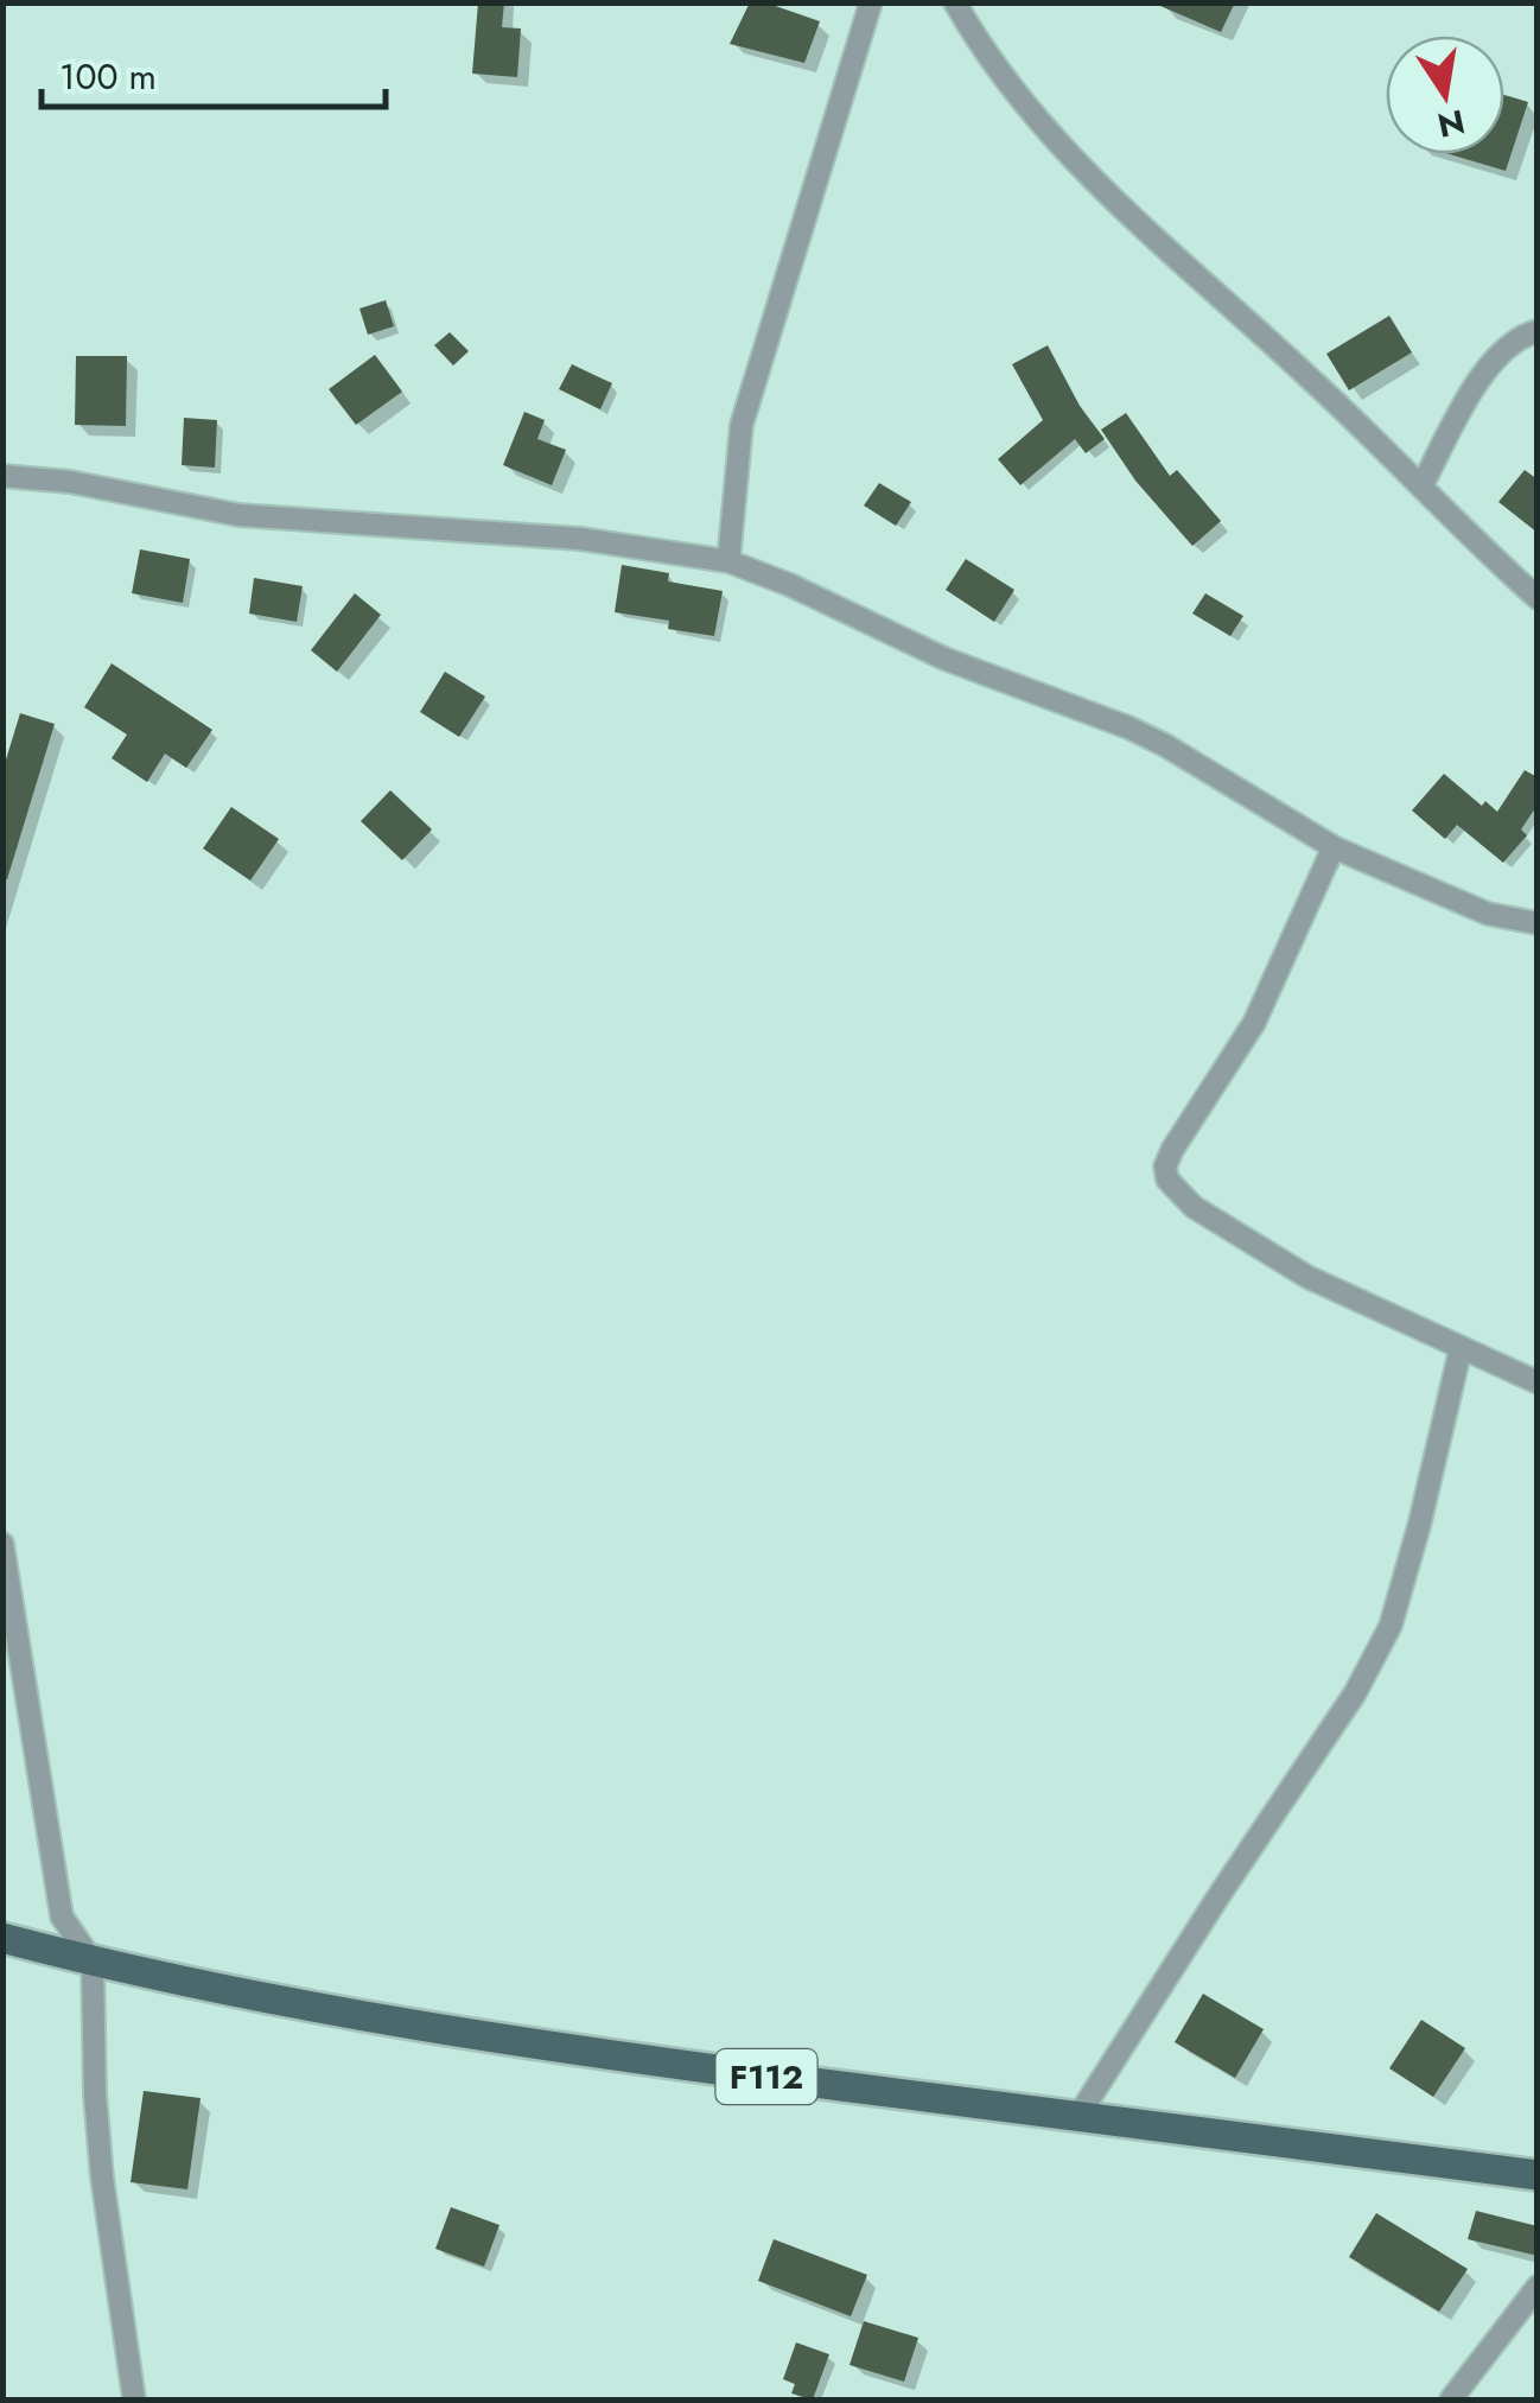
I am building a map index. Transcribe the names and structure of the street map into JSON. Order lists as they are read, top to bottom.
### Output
{
  "streets": {
    "main road": ["F112"]
  },
  "scale_bar": "100 m",
  "north": "bottom"
}
